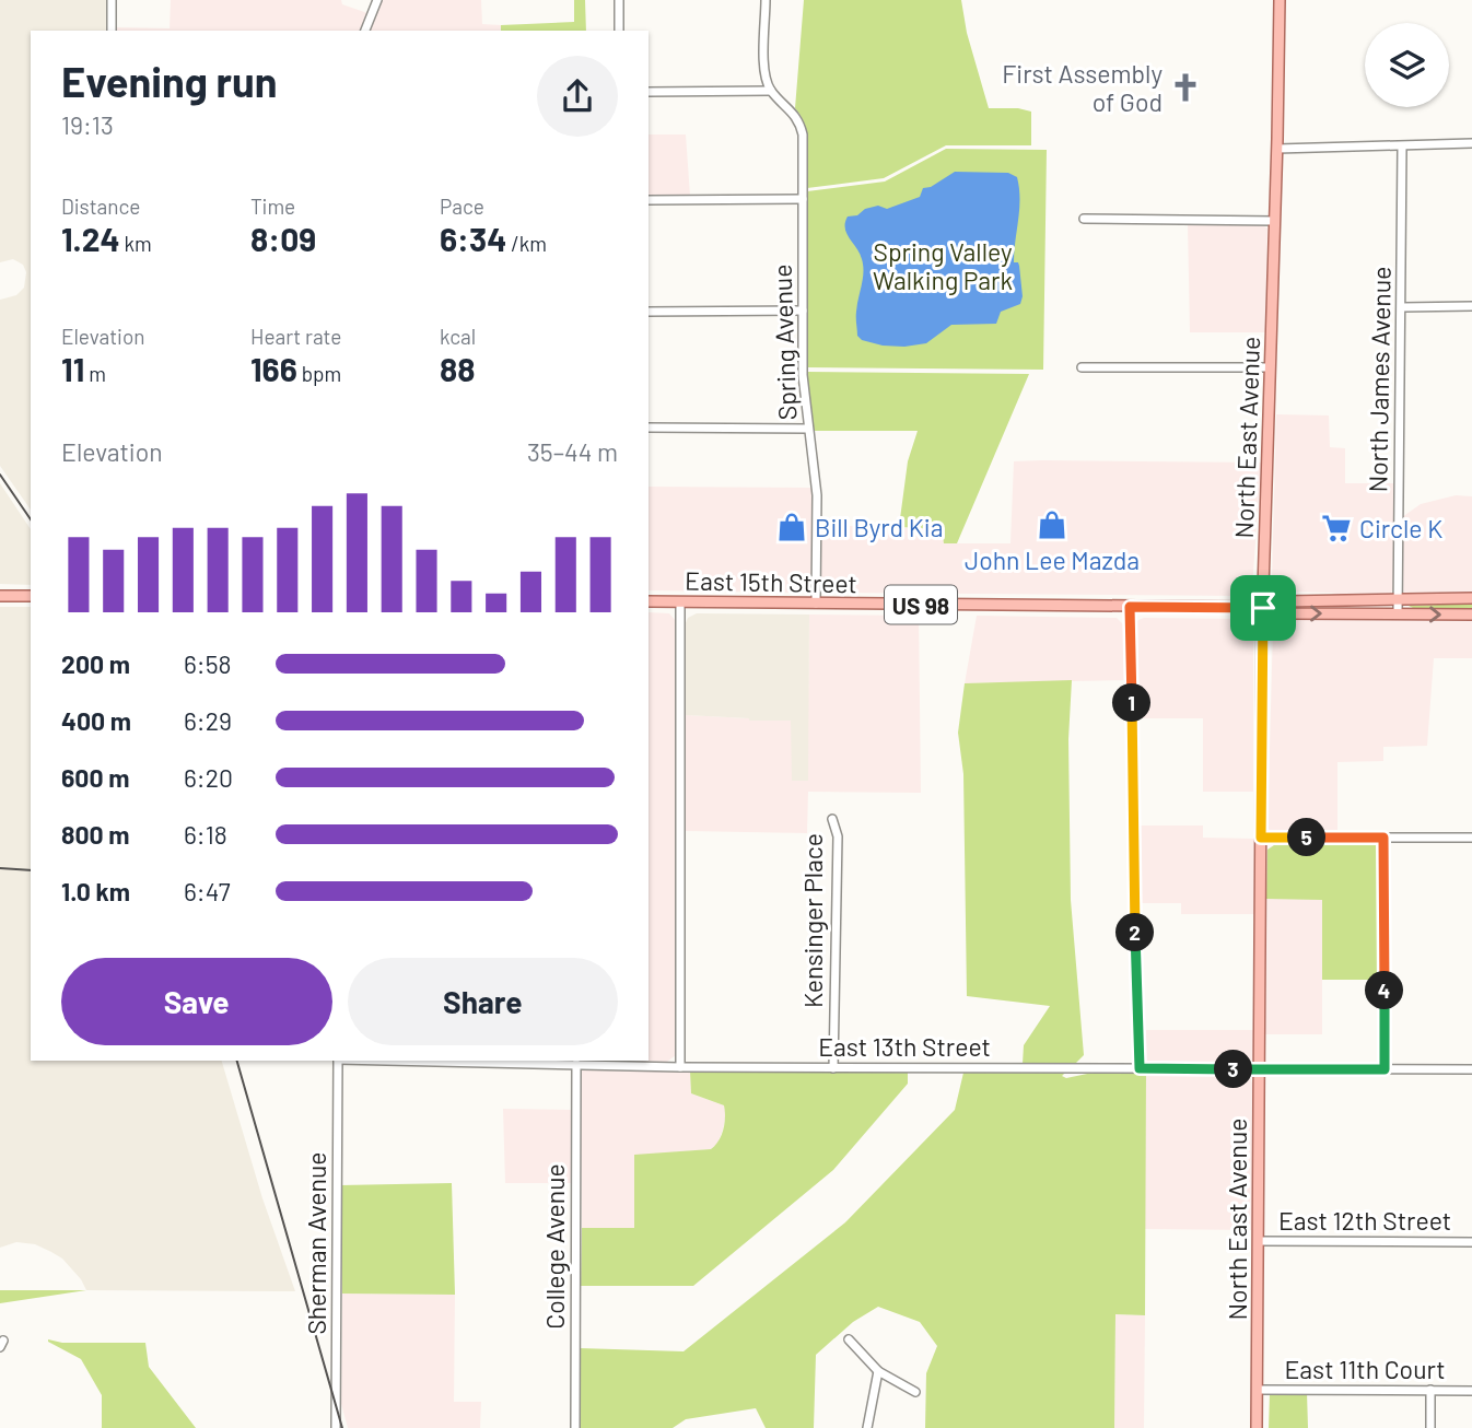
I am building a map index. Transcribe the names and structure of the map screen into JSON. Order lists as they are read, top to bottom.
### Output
{
  "streets": {
    "main road": ["North East Avenue", "East 15th Street", "US 98"],
    "street": [
      "Spring Avenue",
      "North James Avenue",
      "Kensinger Place",
      "East 13th Street",
      "East 12th Street",
      "Sherman Avenue",
      "College Avenue",
      "East 11th Court"
    ]
  },
  "crossings": [
    ["Spring Avenue", "East 15th Street"],
    ["North James Avenue", "East 15th Street"],
    ["North East Avenue", "East 15th Street"],
    ["North East Avenue", "East 13th Street"],
    ["North East Avenue", "East 12th Street"],
    ["North East Avenue", "East 11th Court"],
    ["Kensinger Place", "East 13th Street"],
    ["East 13th Street", "College Avenue"]
  ],
  "parks": ["Spring Valley Walking Park"],
  "places": {
    "church": ["First Assembly of God"],
    "shop": ["John Lee Mazda", "Bill Byrd Kia"],
    "supermarket": ["Circle K"]
  },
  "page": {
    "heading": ["Evening run", "19:13"],
    "stats": [
      ["Distance", "1.24 km"],
      ["Time", "8:09"],
      ["Pace", "6:34 /km"],
      ["Elevation", "11 m"],
      ["Heart rate", "166 bpm"],
      ["kcal", "88"]
    ],
    "chart": ["Elevation", "35–44 m"],
    "list": [
      {
        "name": "200 m",
        "note": "6:58"
      },
      {
        "name": "400 m",
        "note": "6:29"
      },
      {
        "name": "600 m",
        "note": "6:20"
      },
      {
        "name": "800 m",
        "note": "6:18"
      },
      {
        "name": "1.0 km",
        "note": "6:47"
      }
    ],
    "pins": [
      "1",
      "5",
      "2",
      "4",
      "3"
    ],
    "buttons": ["Save", "Share"]
  }
}
